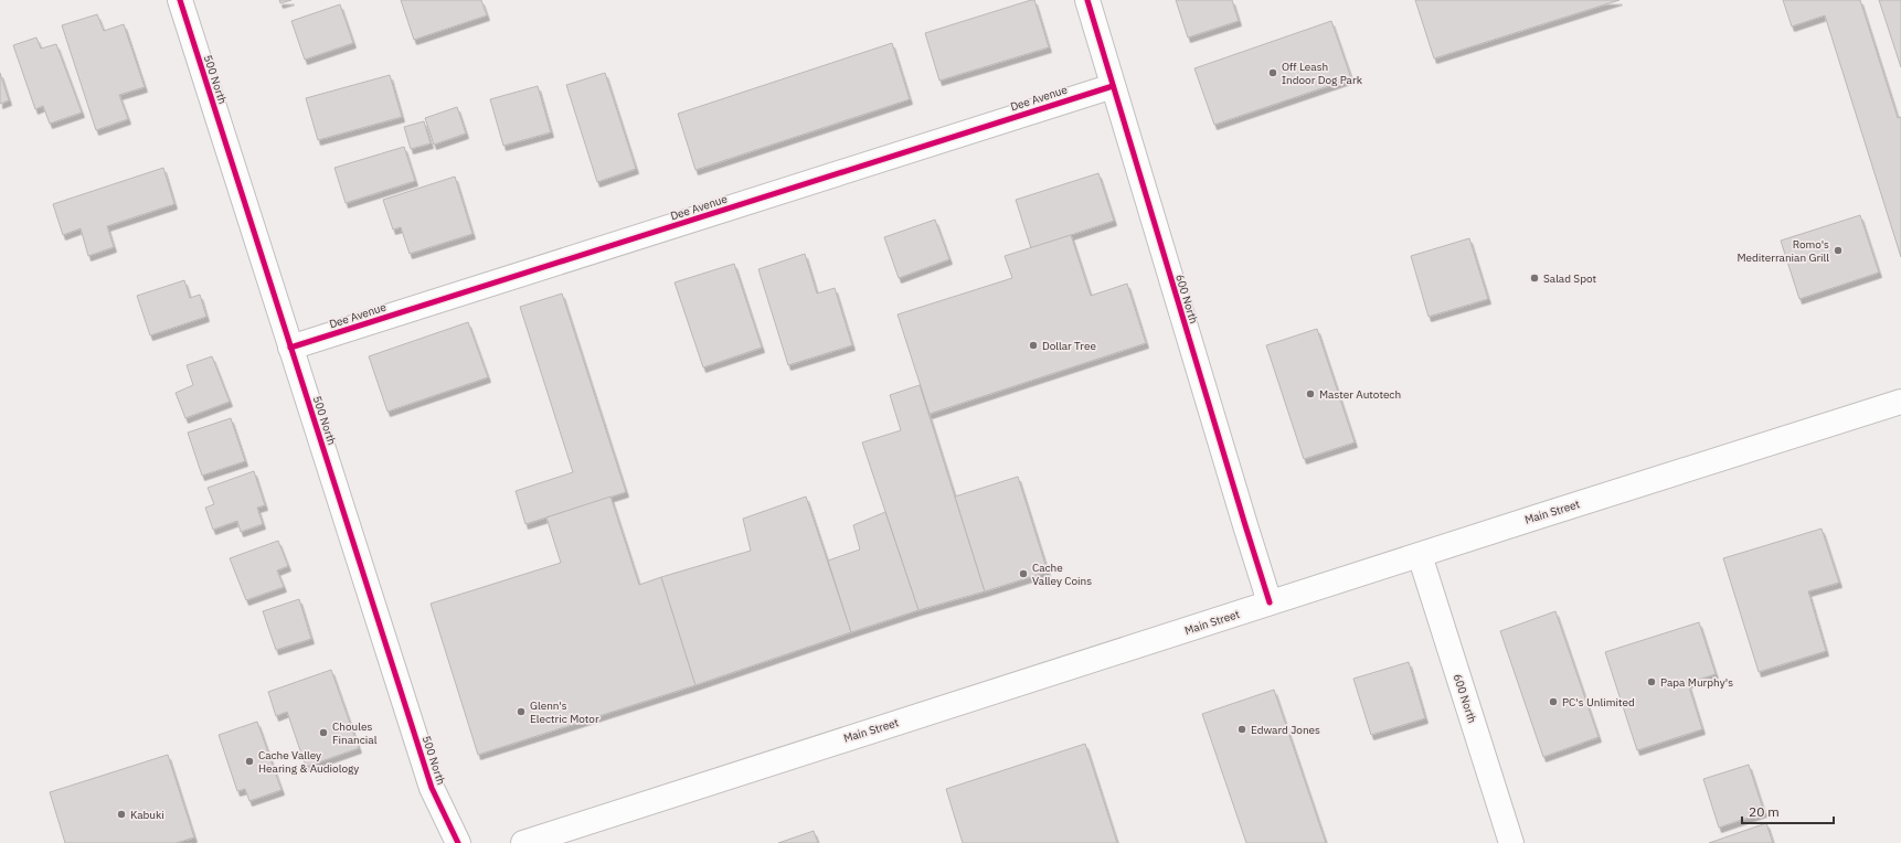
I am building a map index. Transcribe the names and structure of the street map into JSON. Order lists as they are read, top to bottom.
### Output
{
  "streets": {
    "street": [
      "500 North",
      "Dee Avenue",
      "600 North",
      "Main Street"
    ]
  },
  "crossings": [
    ["500 North", "Dee Avenue"],
    ["Dee Avenue", "600 North"],
    ["600 North", "Main Street"]
  ],
  "places": [
    "Off Leash Indoor Dog Park",
    "Romo's Mediterranian Grill",
    "Salad Spot",
    "Dollar Tree",
    "Master Autotech",
    "Cache Valley Coins",
    "Papa Murphy's",
    "PC's Unlimited",
    "Glenn's Electric Motor",
    "Edward Jones",
    "Choules Financial",
    "Cache Valley Hearing & Audiology",
    "Kabuki"
  ],
  "scale_bar": "20 m"
}
